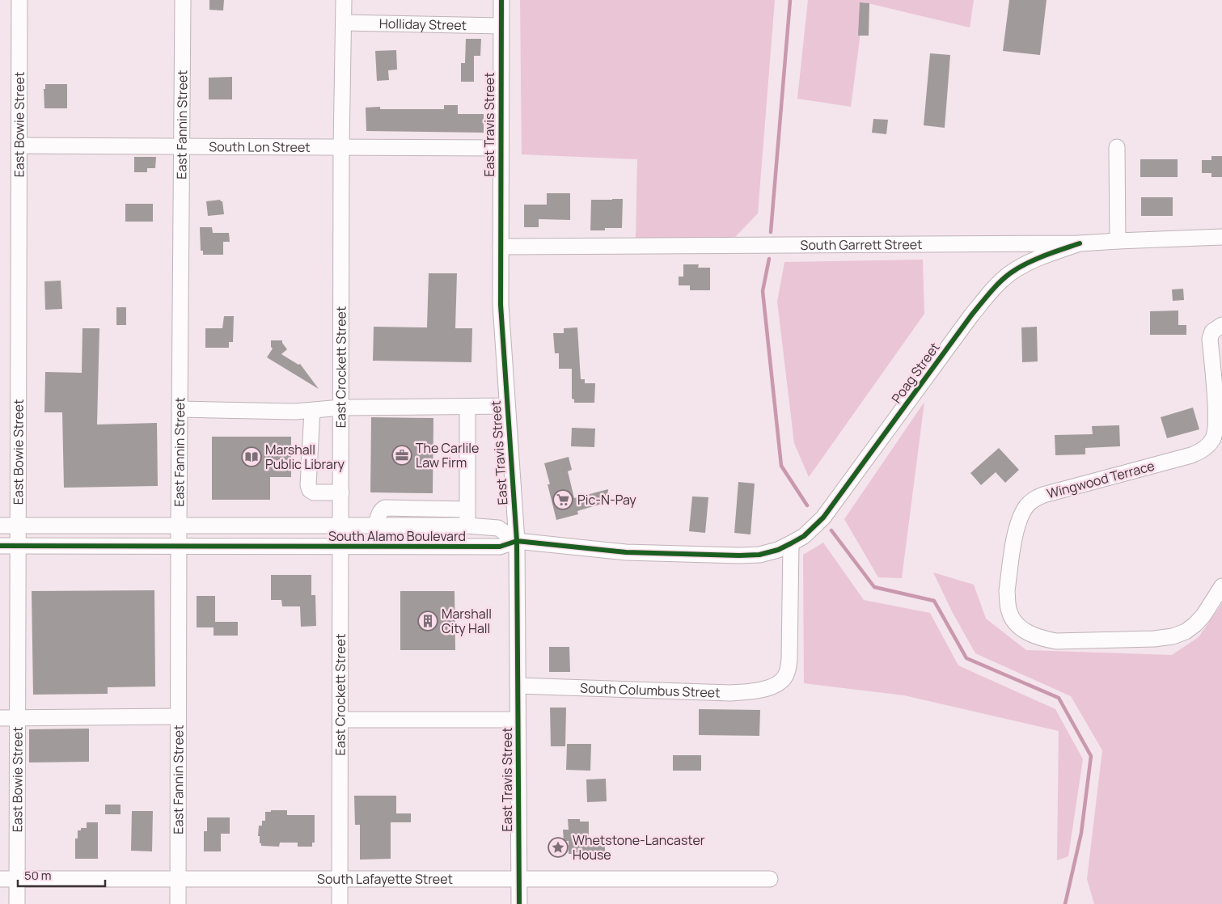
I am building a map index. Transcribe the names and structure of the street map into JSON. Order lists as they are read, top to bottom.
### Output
{
  "streets": {
    "street": [
      "Holliday Street",
      "East Bowie Street",
      "East Fannin Street",
      "East Travis Street",
      "South Lon Street",
      "South Garrett Street",
      "East Crockett Street",
      "Poag Street",
      "Wingwood Terrace",
      "South Alamo Boulevard",
      "South Columbus Street",
      "South Lafayette Street"
    ]
  },
  "crossings": [
    ["Holliday Street", "East Travis Street"],
    ["Holliday Street", "East Crockett Street"],
    ["East Bowie Street", "South Lon Street"],
    ["East Bowie Street", "South Alamo Boulevard"],
    ["East Bowie Street", "South Lafayette Street"],
    ["East Fannin Street", "South Lon Street"],
    ["East Fannin Street", "South Alamo Boulevard"],
    ["East Fannin Street", "South Lafayette Street"],
    ["East Travis Street", "South Lon Street"],
    ["East Travis Street", "South Garrett Street"],
    ["East Travis Street", "South Alamo Boulevard"],
    ["East Travis Street", "South Columbus Street"],
    ["East Travis Street", "South Lafayette Street"],
    ["South Lon Street", "East Crockett Street"],
    ["South Garrett Street", "Poag Street"],
    ["East Crockett Street", "South Alamo Boulevard"],
    ["East Crockett Street", "South Lafayette Street"],
    ["Poag Street", "South Alamo Boulevard"],
    ["Poag Street", "South Columbus Street"],
    ["South Alamo Boulevard", "South Columbus Street"]
  ],
  "places": {
    "office": ["The Carlile Law Firm"],
    "library": ["Marshall Public Library"],
    "supermarket": ["Pic-N-Pay"],
    "building": ["Marshall City Hall"],
    "place": ["Whetstone-Lancaster House"]
  },
  "scale_bar": "50 m"
}
